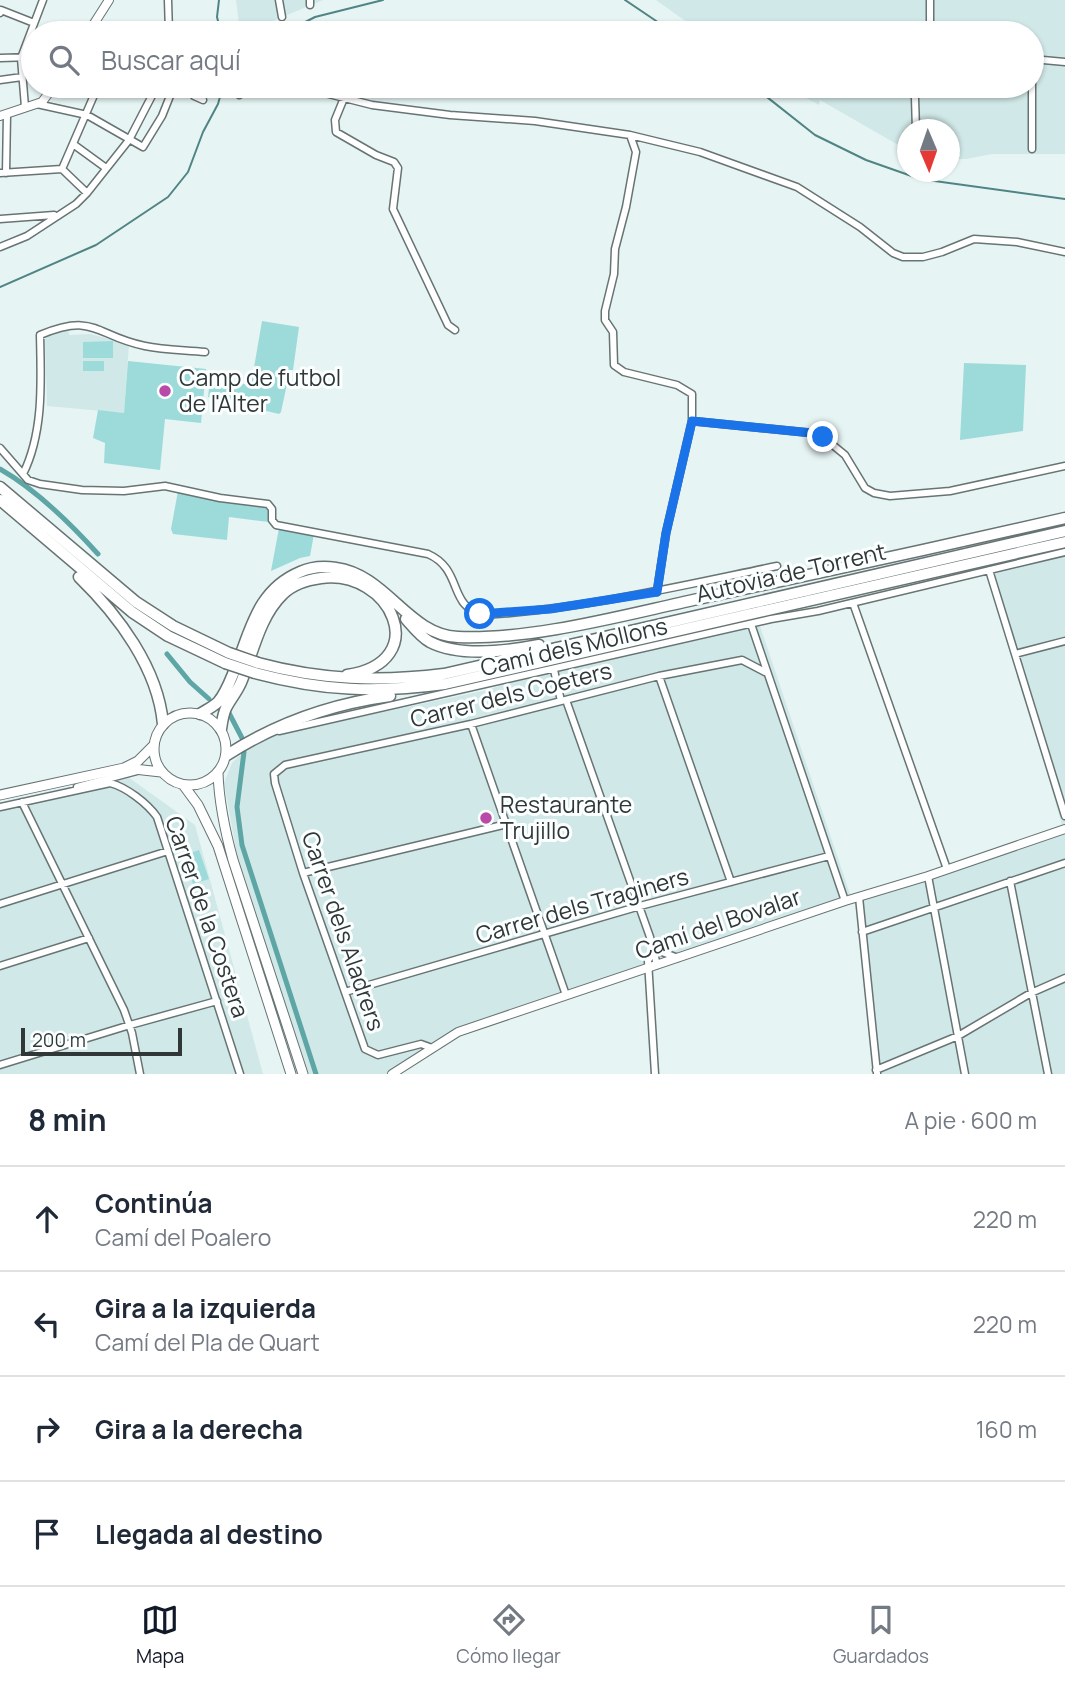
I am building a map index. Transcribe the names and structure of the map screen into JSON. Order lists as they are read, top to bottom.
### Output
{
  "streets": {
    "highway": ["Autovia de Torrent"],
    "street": [
      "Camí dels Mollons",
      "Carrer dels Coeters",
      "Carrer dels Traginers",
      "Carrer de la Costera",
      "Camí del Bovalar",
      "Carrer dels Aladrers"
    ]
  },
  "crossings": [
    ["Carrer dels Coeters", "Carrer dels Aladrers"],
    ["Carrer dels Traginers", "Carrer dels Aladrers"],
    ["Camí del Bovalar", "Carrer dels Aladrers"]
  ],
  "places": ["Camp de futbol de l'Alter", "Restaurante Trujillo"],
  "scale_bar": "200 m",
  "north": "bottom",
  "page": {
    "search": "Buscar aquí",
    "scale": "200 m",
    "heading": ["8 min", "A pie · 600 m"],
    "list": [
      ["Continúa", "Camí del Poalero", "220 m"],
      ["Gira a la izquierda", "Camí del Pla de Quart", "220 m"],
      ["Gira a la derecha", "160 m"],
      "Llegada al destino"
    ],
    "nav": ["Mapa", "Cómo llegar", "Guardados"]
  }
}
